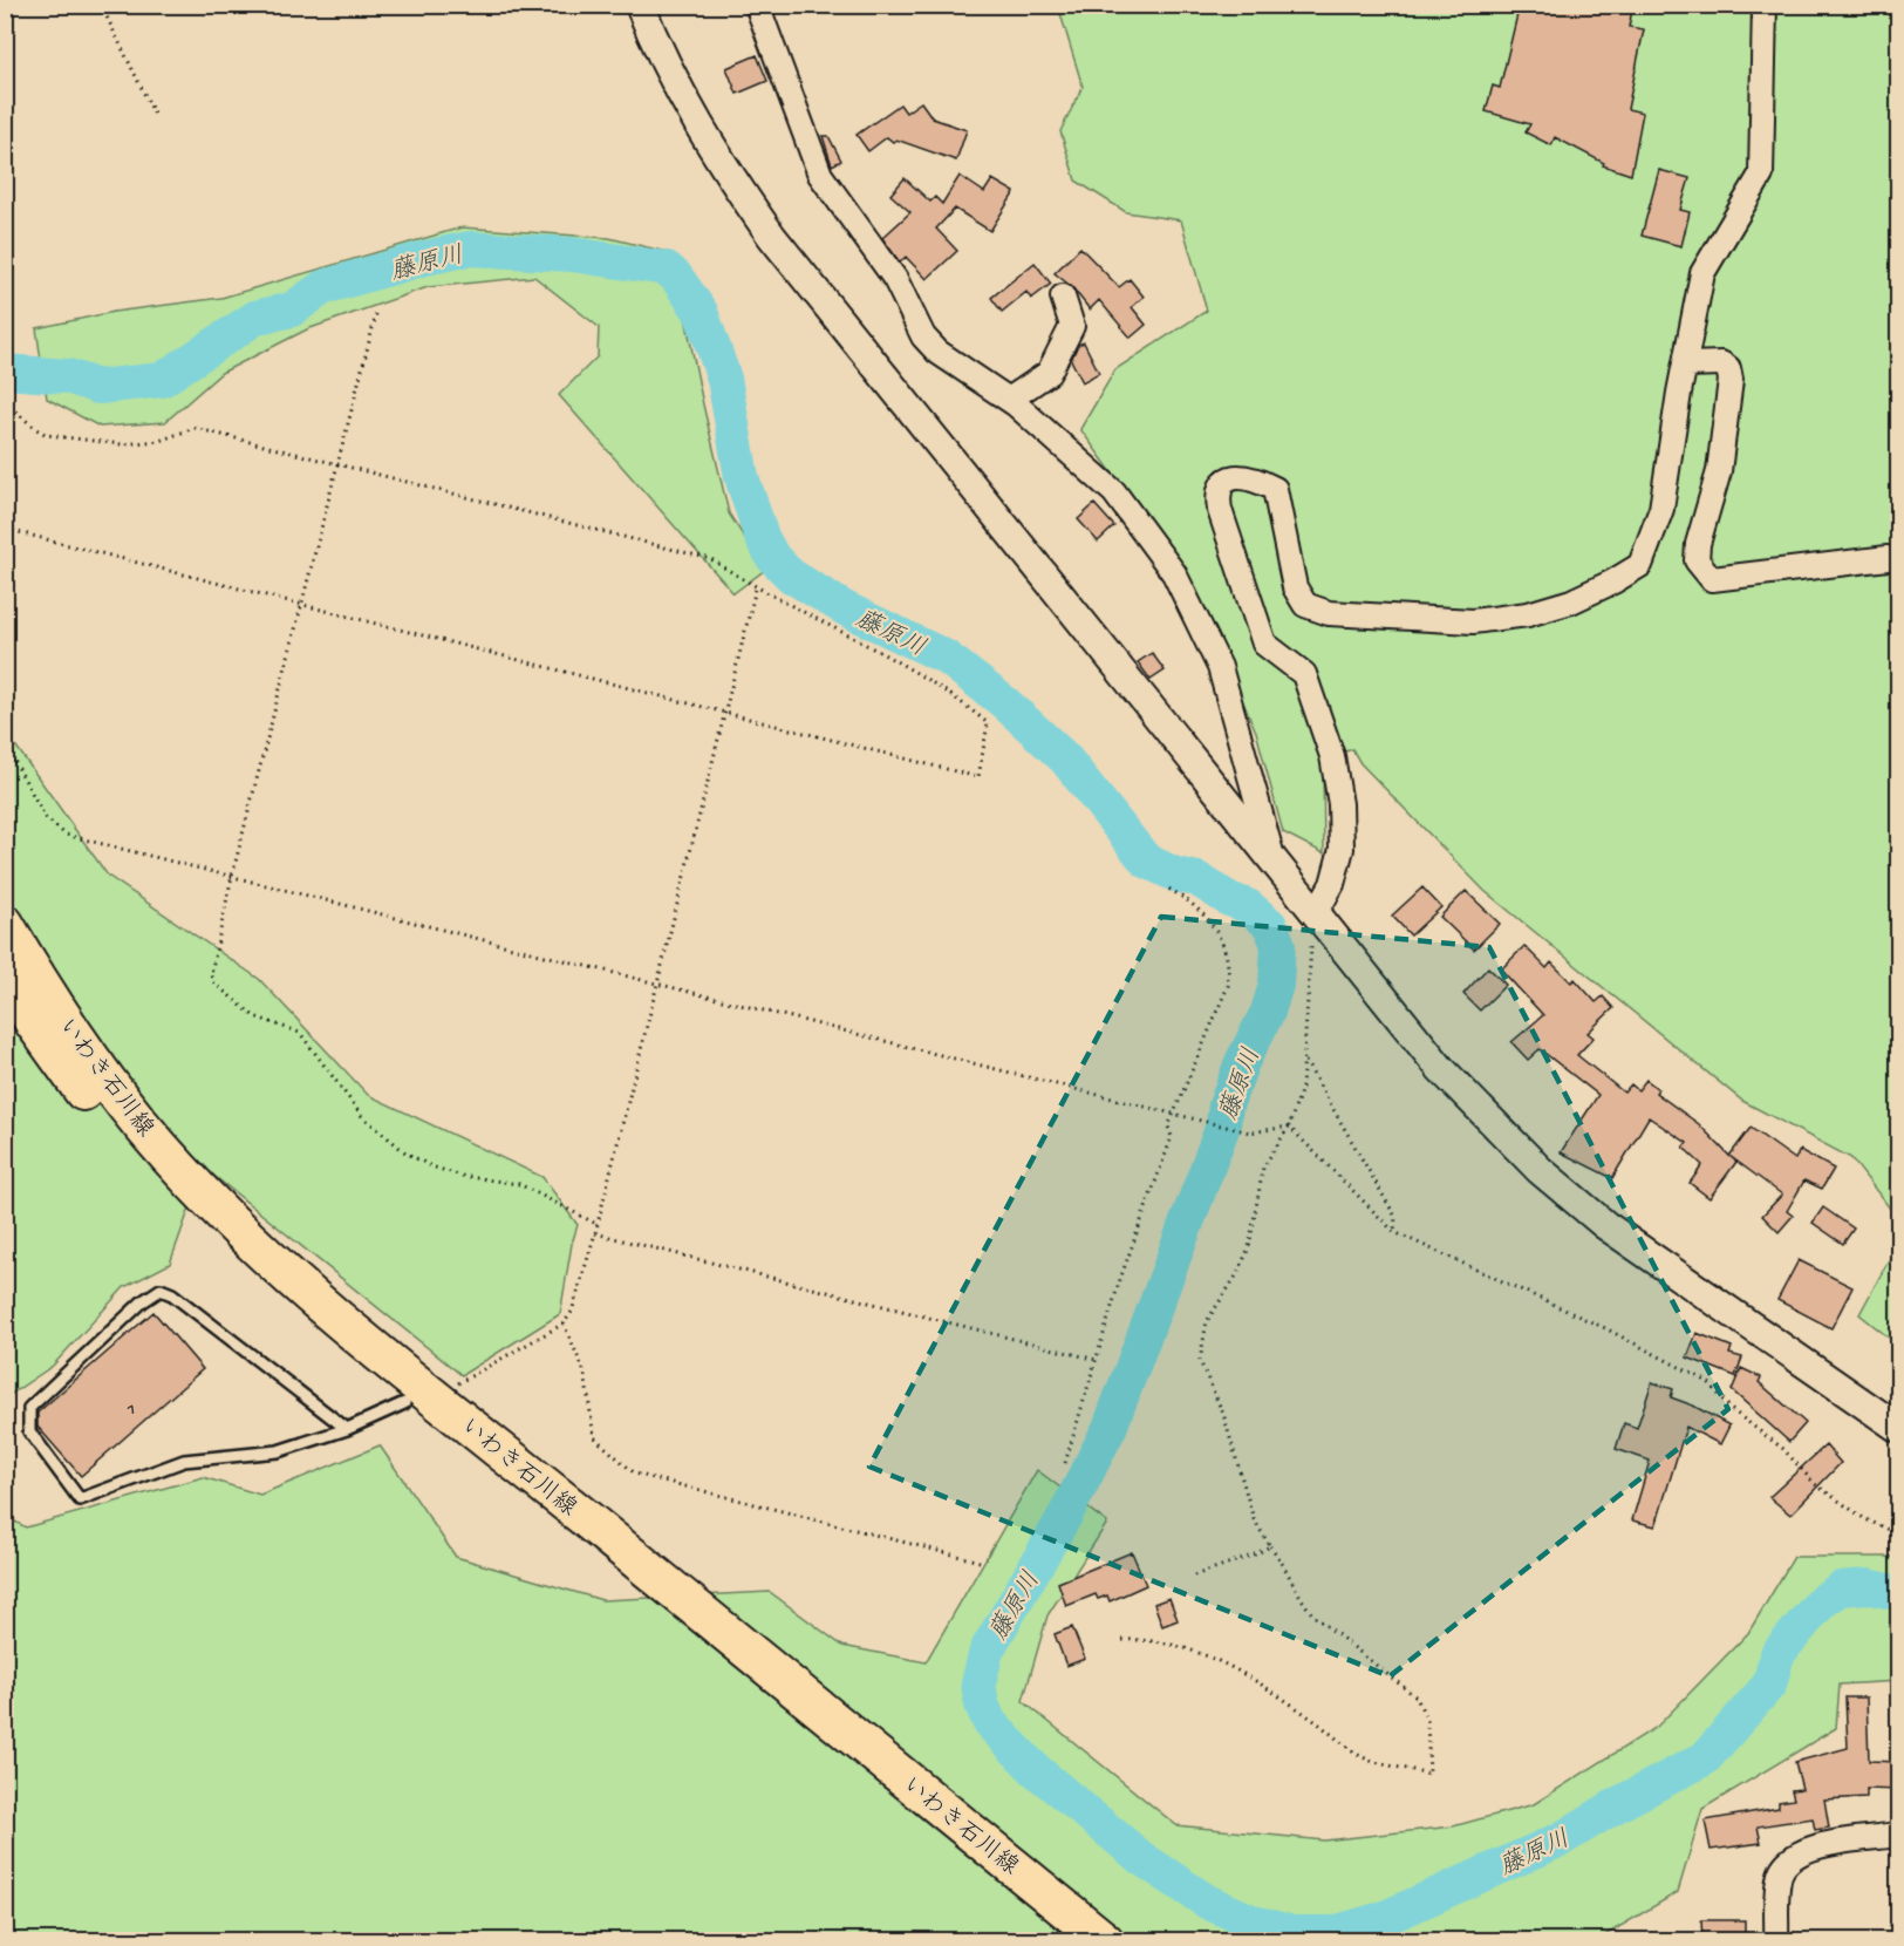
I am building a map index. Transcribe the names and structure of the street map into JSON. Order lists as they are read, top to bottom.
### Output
{
  "streets": {
    "main road": ["いわき石川線"]
  },
  "water": ["藤原川"],
  "house_numbers": ["1"]
}
